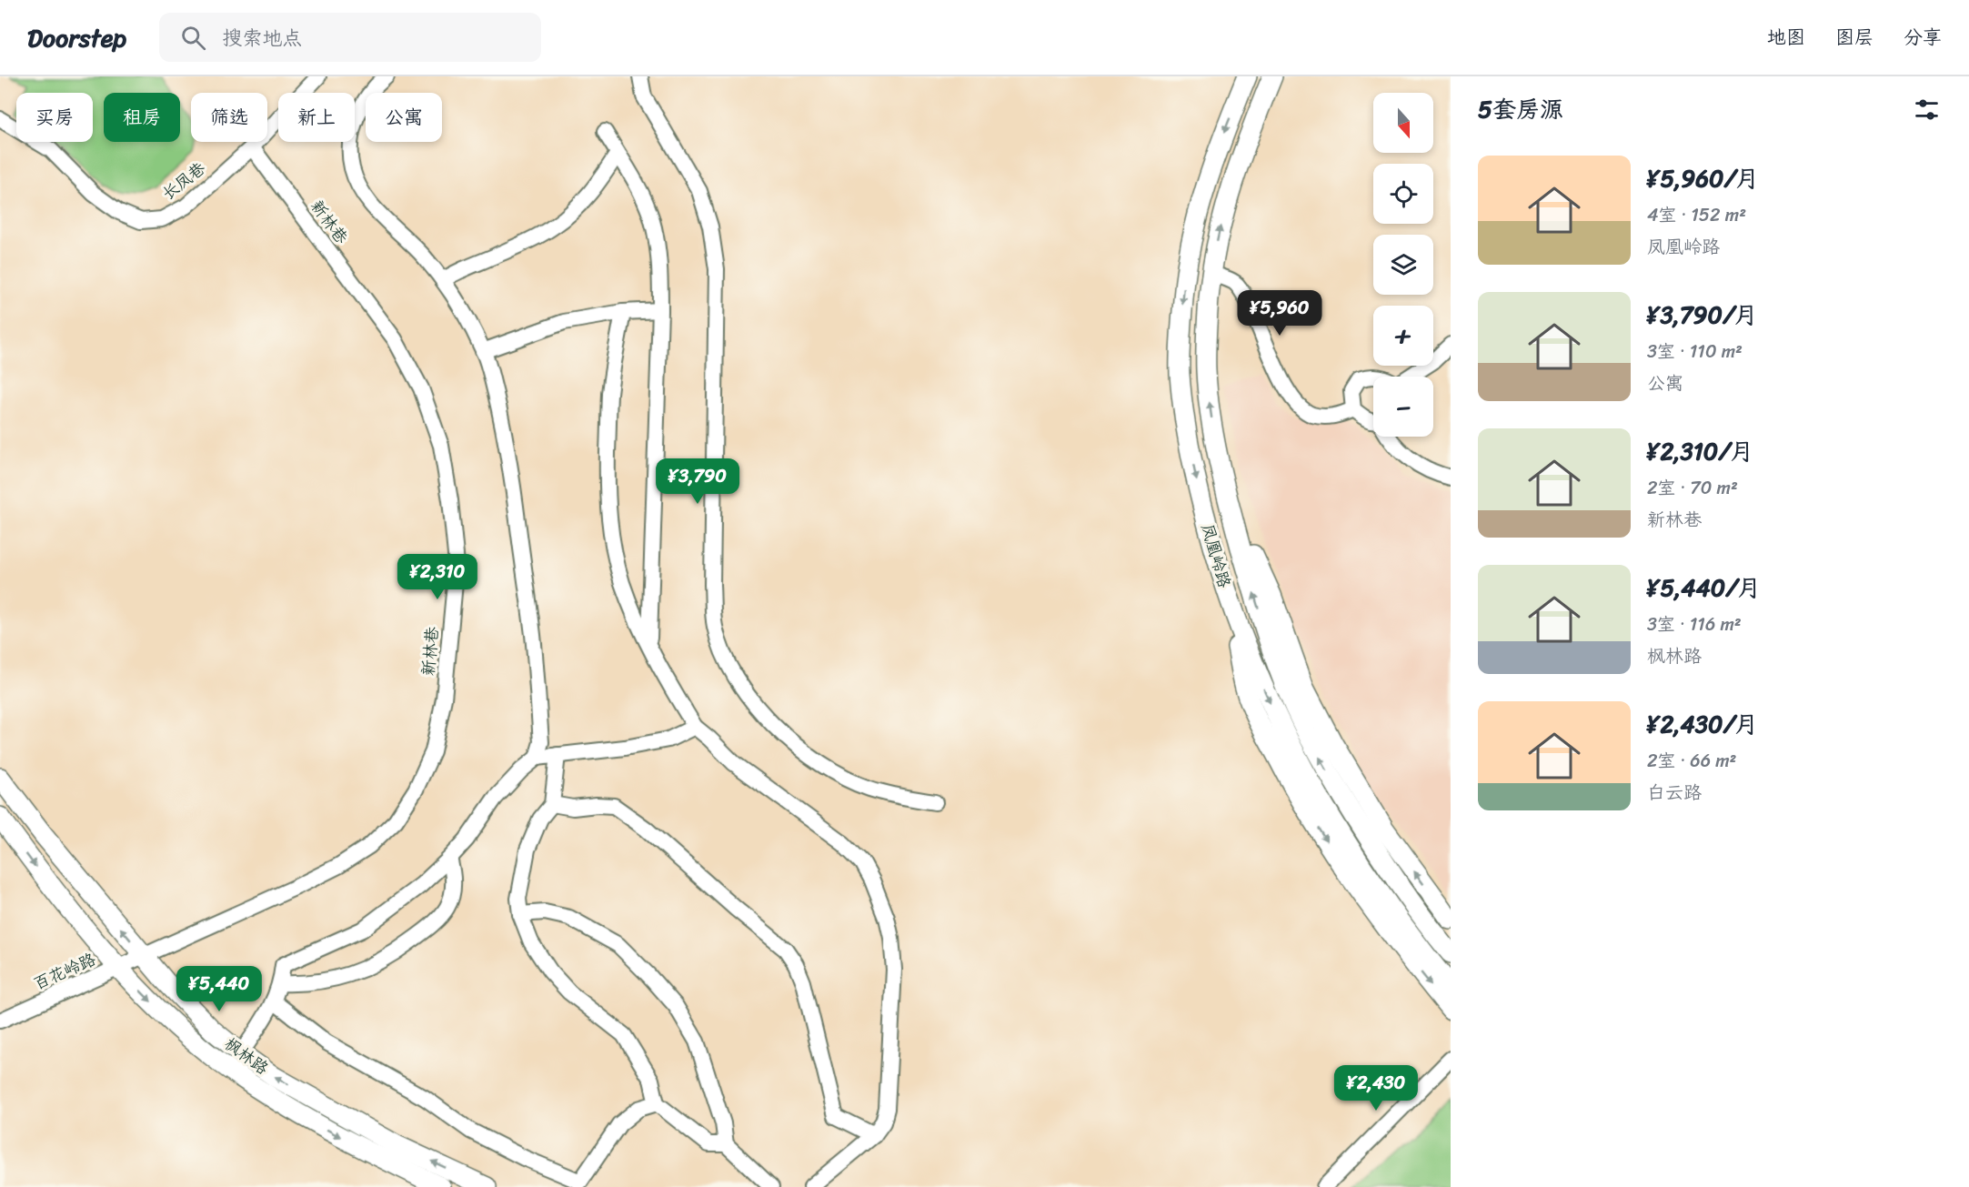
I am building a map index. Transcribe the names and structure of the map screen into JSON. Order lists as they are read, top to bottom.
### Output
{
  "streets": {
    "main road": ["凤凰岭路", "枫林路"],
    "street": ["长凤巷", "新林巷", "百花岭路"]
  },
  "crossings": [
    ["长凤巷", "新林巷"],
    ["新林巷", "百花岭路"],
    ["新林巷", "枫林路"],
    ["百花岭路", "枫林路"]
  ],
  "north": "bottom",
  "page": {
    "header": "Doorstep",
    "search": "搜索地点",
    "nav": ["地图", "图层", "分享"],
    "heading": "5套房源",
    "map_buttons": ["+", "−"],
    "chip": [
      "买房",
      "租房",
      "筛选",
      "新上",
      "公寓"
    ],
    "list": [
      {
        "name": "¥5,960/月",
        "note": "4室 · 152 m² · 凤凰岭路"
      },
      {
        "name": "¥3,790/月",
        "note": "3室 · 110 m² · 公寓"
      },
      {
        "name": "¥2,310/月",
        "note": "2室 · 70 m² · 新林巷"
      },
      {
        "name": "¥5,440/月",
        "note": "3室 · 116 m² · 枫林路"
      },
      {
        "name": "¥2,430/月",
        "note": "2室 · 66 m² · 白云路"
      }
    ],
    "price": [
      "¥5,960",
      "¥3,790",
      "¥2,310",
      "¥5,440",
      "¥2,430"
    ]
  }
}
